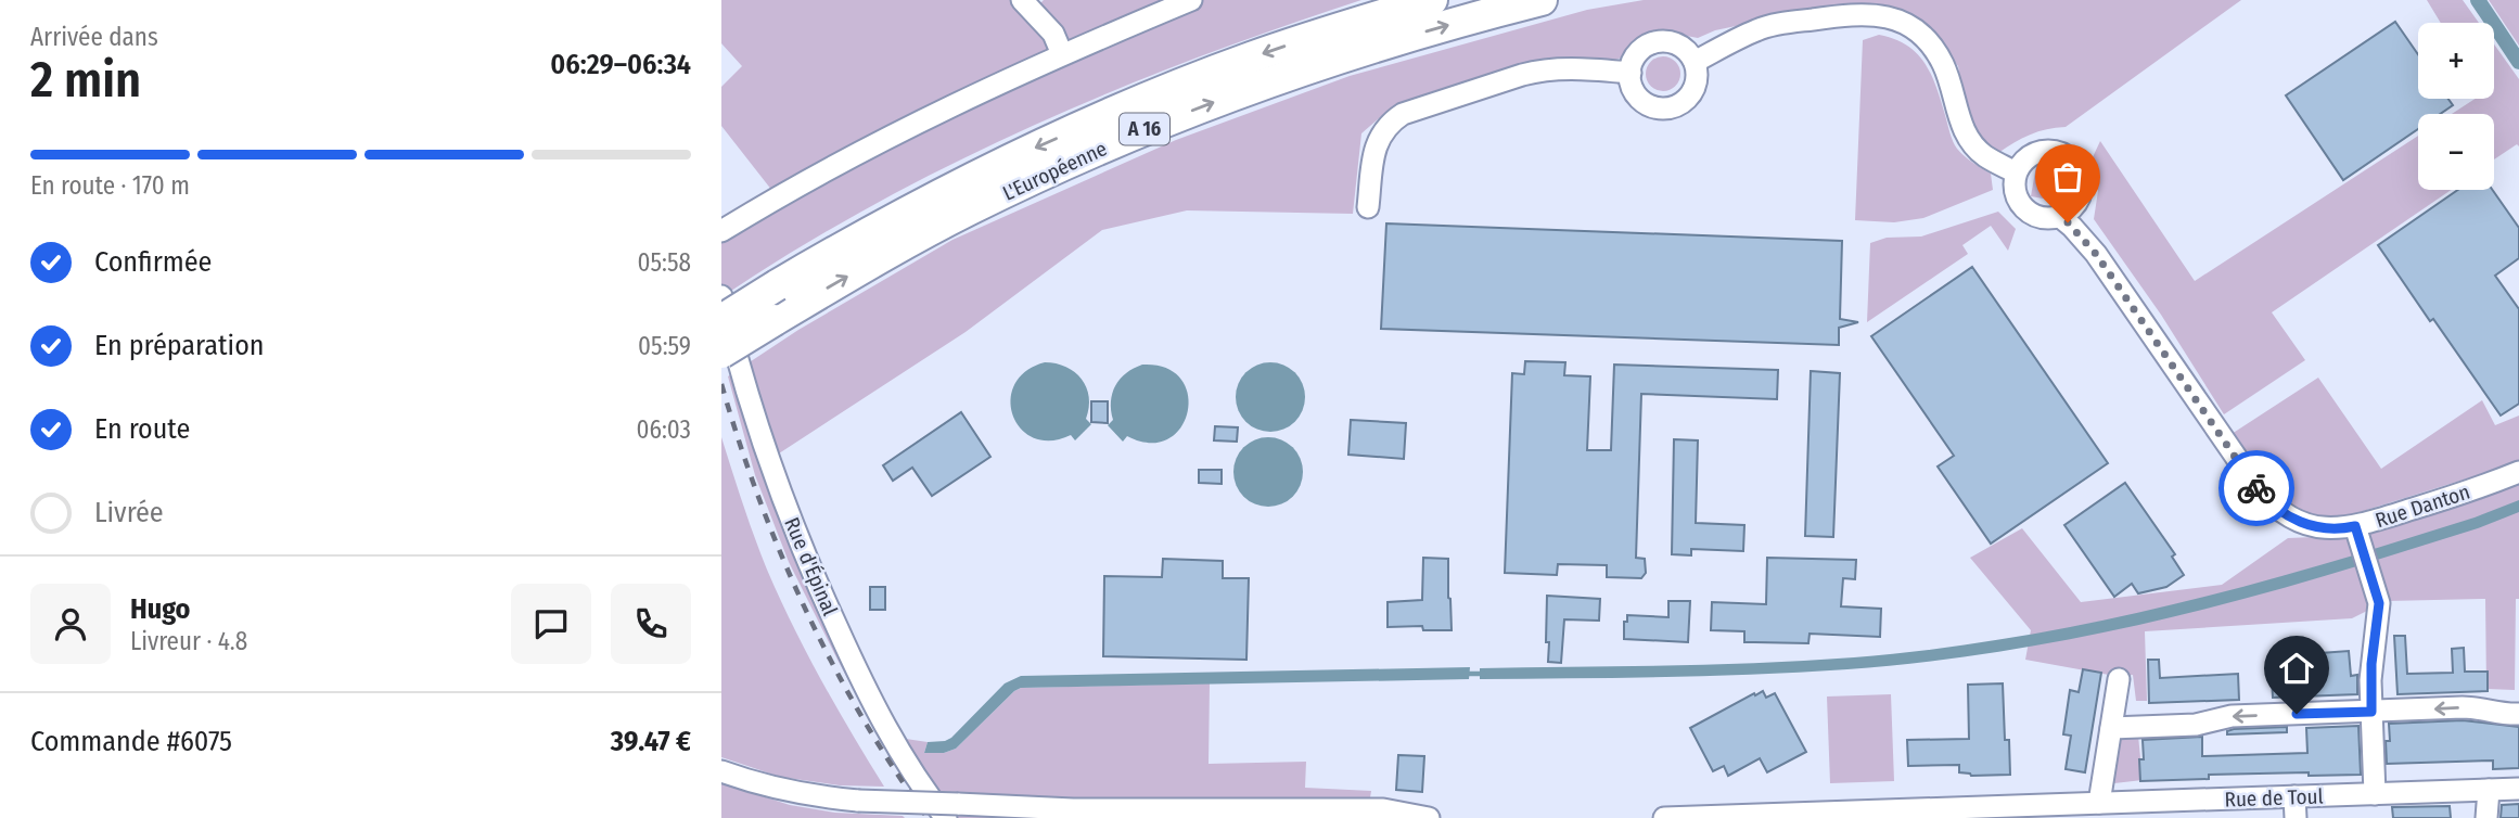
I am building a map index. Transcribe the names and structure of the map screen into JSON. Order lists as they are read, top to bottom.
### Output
{
  "streets": {
    "highway": ["A 16", "L'Européenne"],
    "street": ["Rue Danton", "Rue d'Épinal", "Rue de Toul"]
  },
  "page": {
    "heading": ["2 min", "Arrivée dans", "06:29–06:34"],
    "panel": [
      "Hugo",
      "Livreur · 4.8",
      "Commande #6075",
      "39.47 €"
    ],
    "map_buttons": ["+", "−"],
    "bar": "En route · 170 m",
    "list": [
      ["Confirmée", "05:58"],
      ["En préparation", "05:59"],
      ["En route", "06:03"],
      "Livrée"
    ]
  }
}
